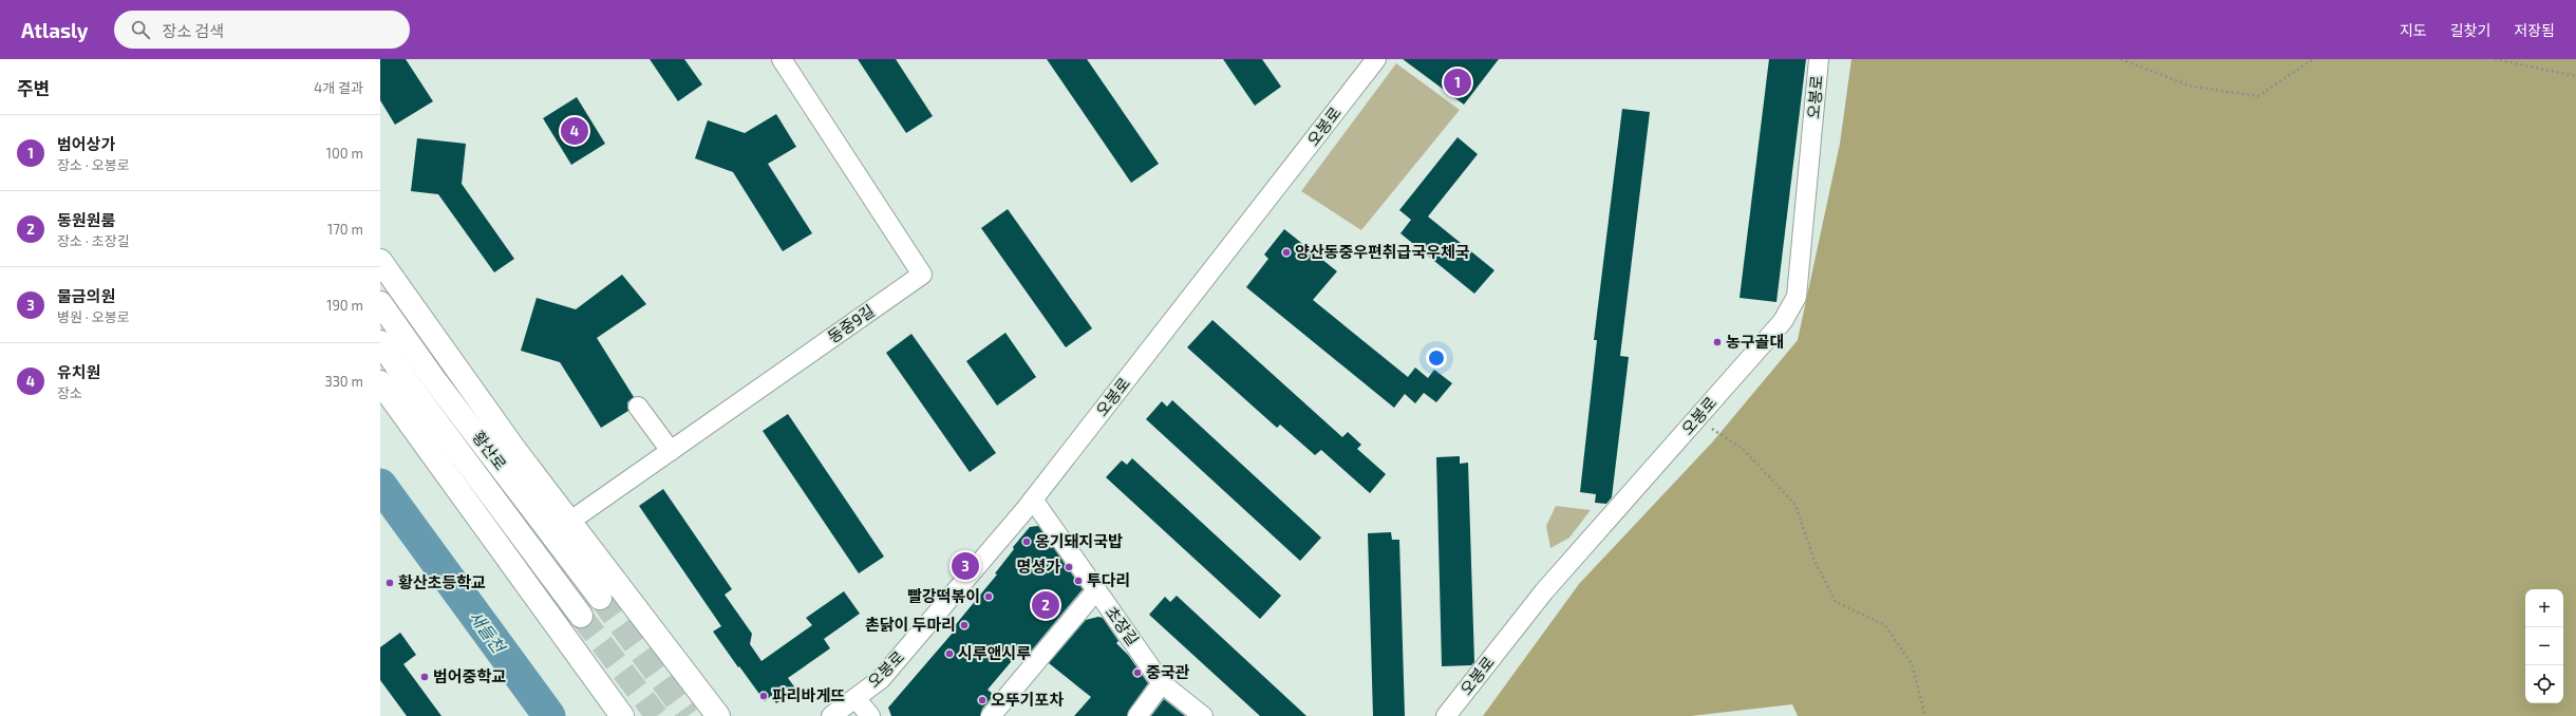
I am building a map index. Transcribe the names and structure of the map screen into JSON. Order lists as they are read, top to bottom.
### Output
{
  "streets": {
    "main road": ["황산로"],
    "street": ["오봉로", "동중9길", "초장길"]
  },
  "crossings": [
    ["오봉로", "초장길"]
  ],
  "water": ["새들천"],
  "places": [
    "양산동중우편취급국우체국",
    "농구골대",
    "옹기돼지국밥",
    "명셩가",
    "투다리",
    "황산초등학교",
    "빨강떡볶이",
    "촌닭이 두마리",
    "시루앤시루",
    "중국관",
    "범어중학교",
    "파리바게뜨",
    "오뚜기포차"
  ],
  "page": {
    "header": "Atlasly",
    "search": "장소 검색",
    "nav": ["지도", "길찾기", "저장됨"],
    "heading": ["주변", "4개 결과"],
    "pins": [
      "1",
      "4",
      "3",
      "2"
    ],
    "list": [
      {
        "mark": "1",
        "name": "범어상가",
        "note": "장소 · 오봉로",
        "value": "100 m"
      },
      {
        "mark": "2",
        "name": "동원원룸",
        "note": "장소 · 초장길",
        "value": "170 m"
      },
      {
        "mark": "3",
        "name": "물금의원",
        "note": "병원 · 오봉로",
        "value": "190 m"
      },
      {
        "mark": "4",
        "name": "유치원",
        "note": "장소",
        "value": "330 m"
      }
    ],
    "map_buttons": ["+", "−"]
  }
}
